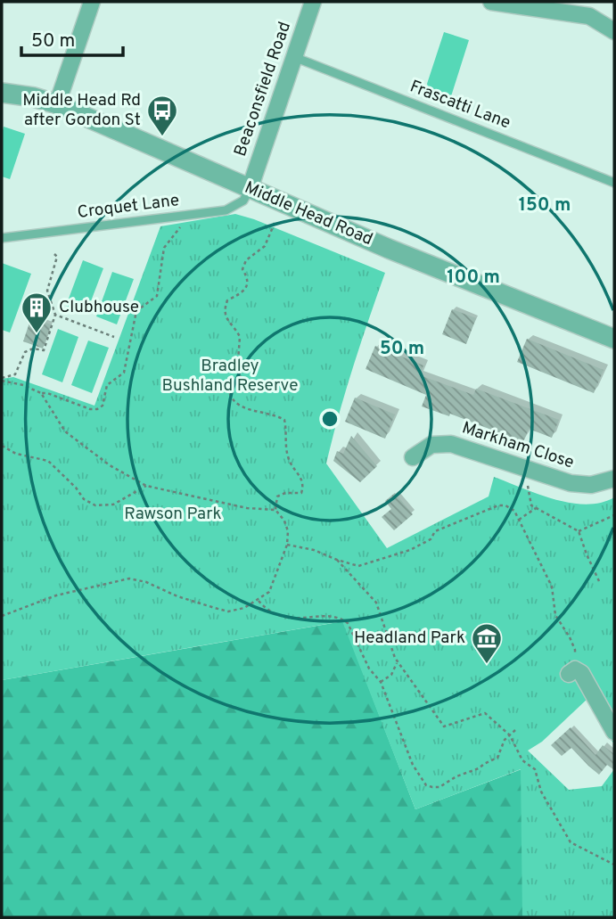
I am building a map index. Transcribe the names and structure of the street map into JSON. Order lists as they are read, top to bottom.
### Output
{
  "streets": {
    "street": ["Beaconsfield Road", "Middle Head Road", "Markham Close"],
    "lane": ["Frascatti Lane", "Croquet Lane"]
  },
  "crossings": [
    ["Beaconsfield Road", "Frascatti Lane"],
    ["Beaconsfield Road", "Croquet Lane"],
    ["Beaconsfield Road", "Middle Head Road"],
    ["Croquet Lane", "Middle Head Road"]
  ],
  "parks": ["Bradley Bushland Reserve", "Rawson Park"],
  "places": {
    "bus stop": ["Middle Head Rd after Gordon St"],
    "building": ["Clubhouse"],
    "museum": ["Headland Park"]
  },
  "scale_bar": "50 m",
  "rings": ["150 m", "100 m", "50 m"]
}
